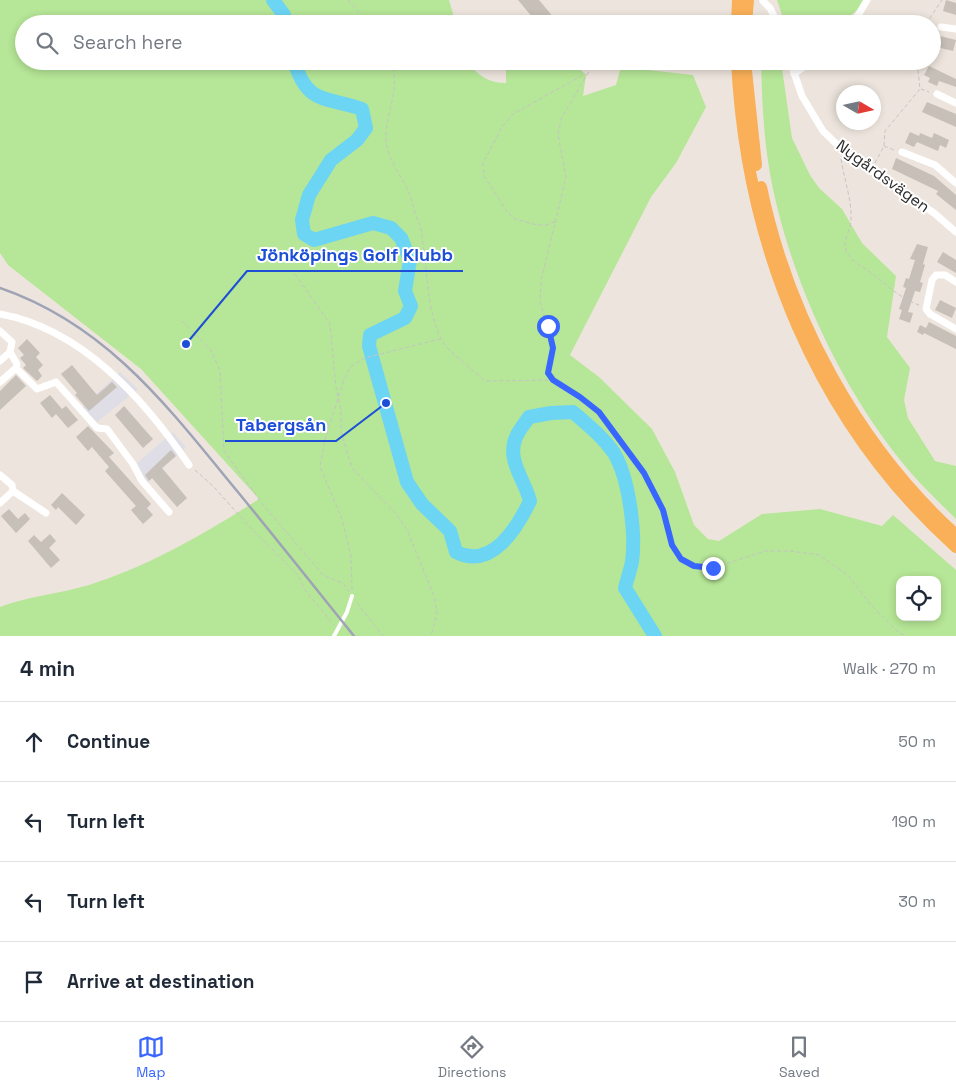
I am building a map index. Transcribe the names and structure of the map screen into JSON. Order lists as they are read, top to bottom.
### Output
{
  "streets": {
    "street": ["Nygårdsvägen"]
  },
  "places": ["Jönköpings Golf Klubb", "Tabergsån"],
  "north": "right",
  "page": {
    "search": "Search here",
    "heading": ["4 min", "Walk · 270 m"],
    "list": [
      ["Continue", "50 m"],
      ["Turn left", "190 m"],
      ["Turn left", "30 m"],
      "Arrive at destination"
    ],
    "nav": ["Map", "Directions", "Saved"]
  }
}
